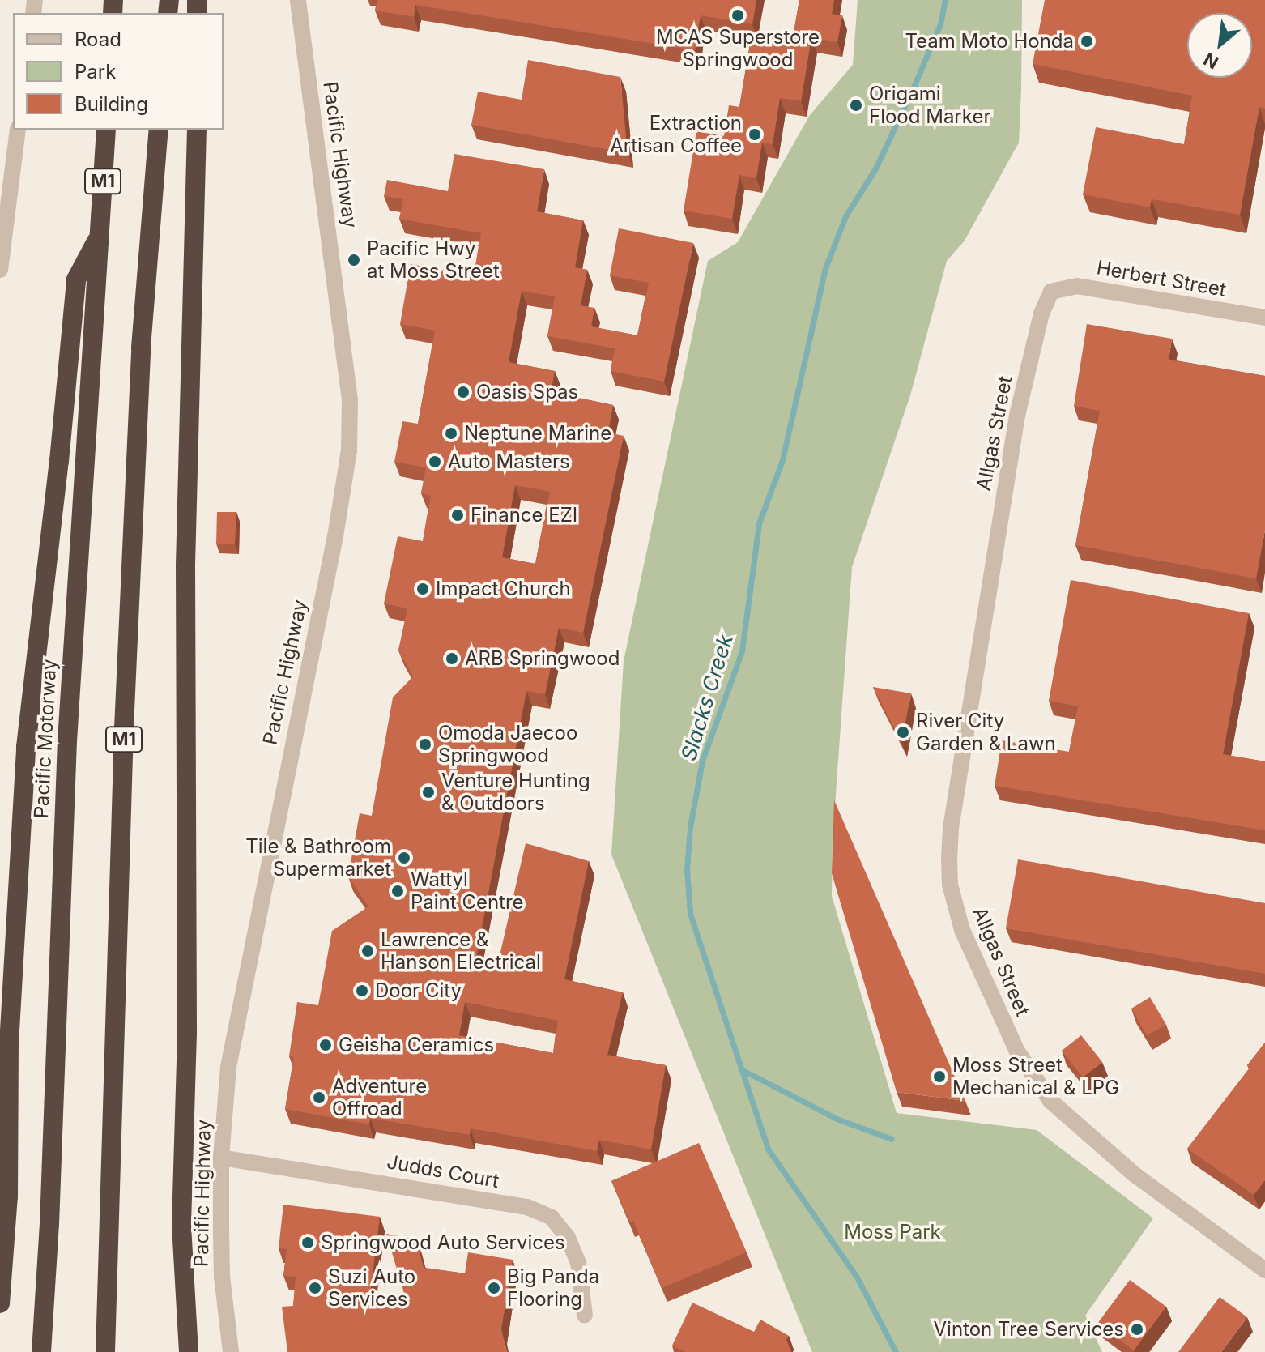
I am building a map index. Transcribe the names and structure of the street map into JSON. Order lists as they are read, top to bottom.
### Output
{
  "streets": {
    "highway": ["M1", "Pacific Motorway"],
    "street": [
      "Pacific Highway",
      "Herbert Street",
      "Allgas Street",
      "Judds Court"
    ]
  },
  "crossings": [
    ["Pacific Highway", "Judds Court"],
    ["Herbert Street", "Allgas Street"]
  ],
  "water": ["Slacks Creek"],
  "parks": ["Moss Park"],
  "places": [
    "MCAS Superstore Springwood",
    "Team Moto Honda",
    "Origami Flood Marker",
    "Extraction Artisan Coffee",
    "Pacific Hwy at Moss Street",
    "Oasis Spas",
    "Neptune Marine",
    "Auto Masters",
    "Finance EZI",
    "Impact Church",
    "ARB Springwood",
    "River City Garden & Lawn",
    "Omoda Jaecoo Springwood",
    "Venture Hunting & Outdoors",
    "Tile & Bathroom Supermarket",
    "Wattyl Paint Centre",
    "Lawrence & Hanson Electrical",
    "Door City",
    "Geisha Ceramics",
    "Moss Street Mechanical & LPG",
    "Adventure Offroad",
    "Springwood Auto Services",
    "Suzi Auto Services",
    "Big Panda Flooring",
    "Vinton Tree Services"
  ],
  "legend": ["Road", "Park", "Building"],
  "north": "bottom left"
}
